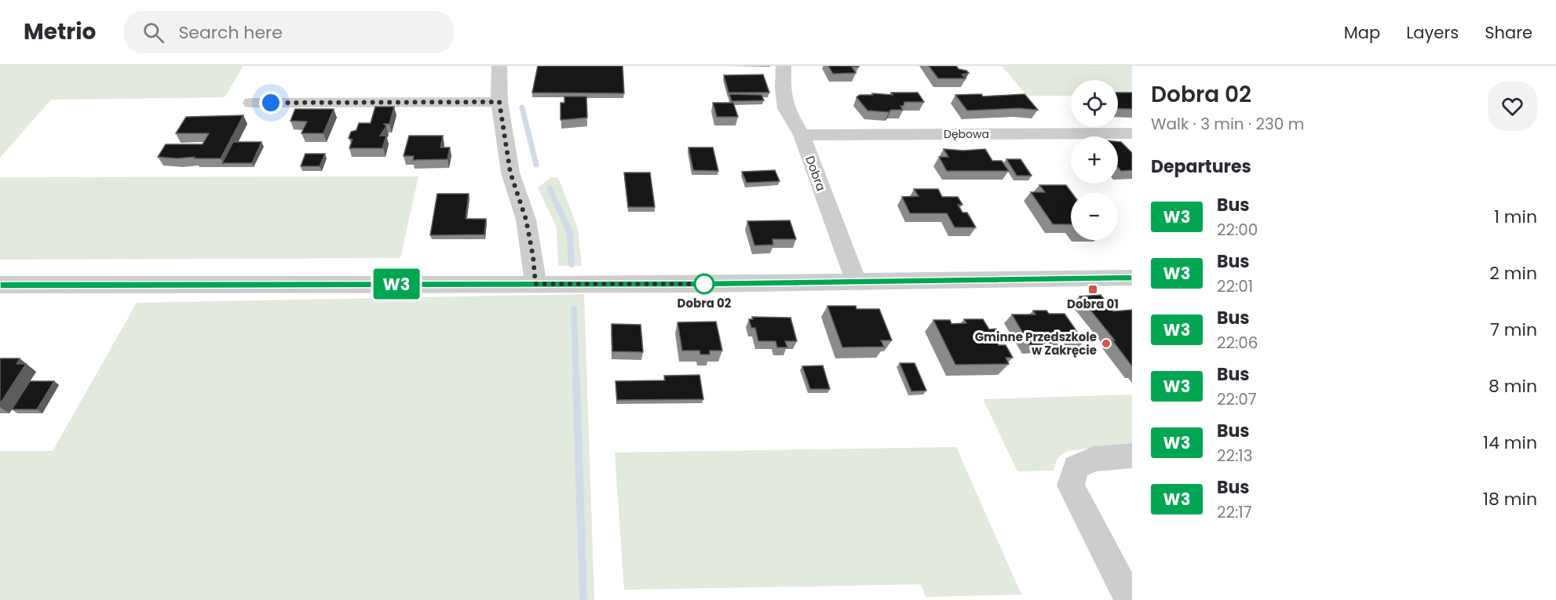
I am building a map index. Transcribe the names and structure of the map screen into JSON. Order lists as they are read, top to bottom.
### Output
{
  "streets": {
    "street": ["Dębowa", "Dobra"]
  },
  "crossings": [
    ["Dębowa", "Dobra"]
  ],
  "places": {
    "other": ["Dobra 02", "Gminne Przedszkole w Zakręcie"],
    "transit": ["Dobra 01"]
  },
  "lines": ["bus line W3"],
  "page": {
    "header": "Metrio",
    "search": "Search here",
    "nav": ["Map", "Layers", "Share"],
    "on_map": "W3",
    "heading": [
      ["Dobra 02", "Walk · 3 min · 230 m"],
      "Departures"
    ],
    "map_buttons": ["+", "−"],
    "list": [
      {
        "mark": "W3",
        "name": "Bus",
        "note": "22:00",
        "value": "1 min"
      },
      {
        "mark": "W3",
        "name": "Bus",
        "note": "22:01",
        "value": "2 min"
      },
      {
        "mark": "W3",
        "name": "Bus",
        "note": "22:06",
        "value": "7 min"
      },
      {
        "mark": "W3",
        "name": "Bus",
        "note": "22:07",
        "value": "8 min"
      },
      {
        "mark": "W3",
        "name": "Bus",
        "note": "22:13",
        "value": "14 min"
      },
      {
        "mark": "W3",
        "name": "Bus",
        "note": "22:17",
        "value": "18 min"
      }
    ]
  }
}
